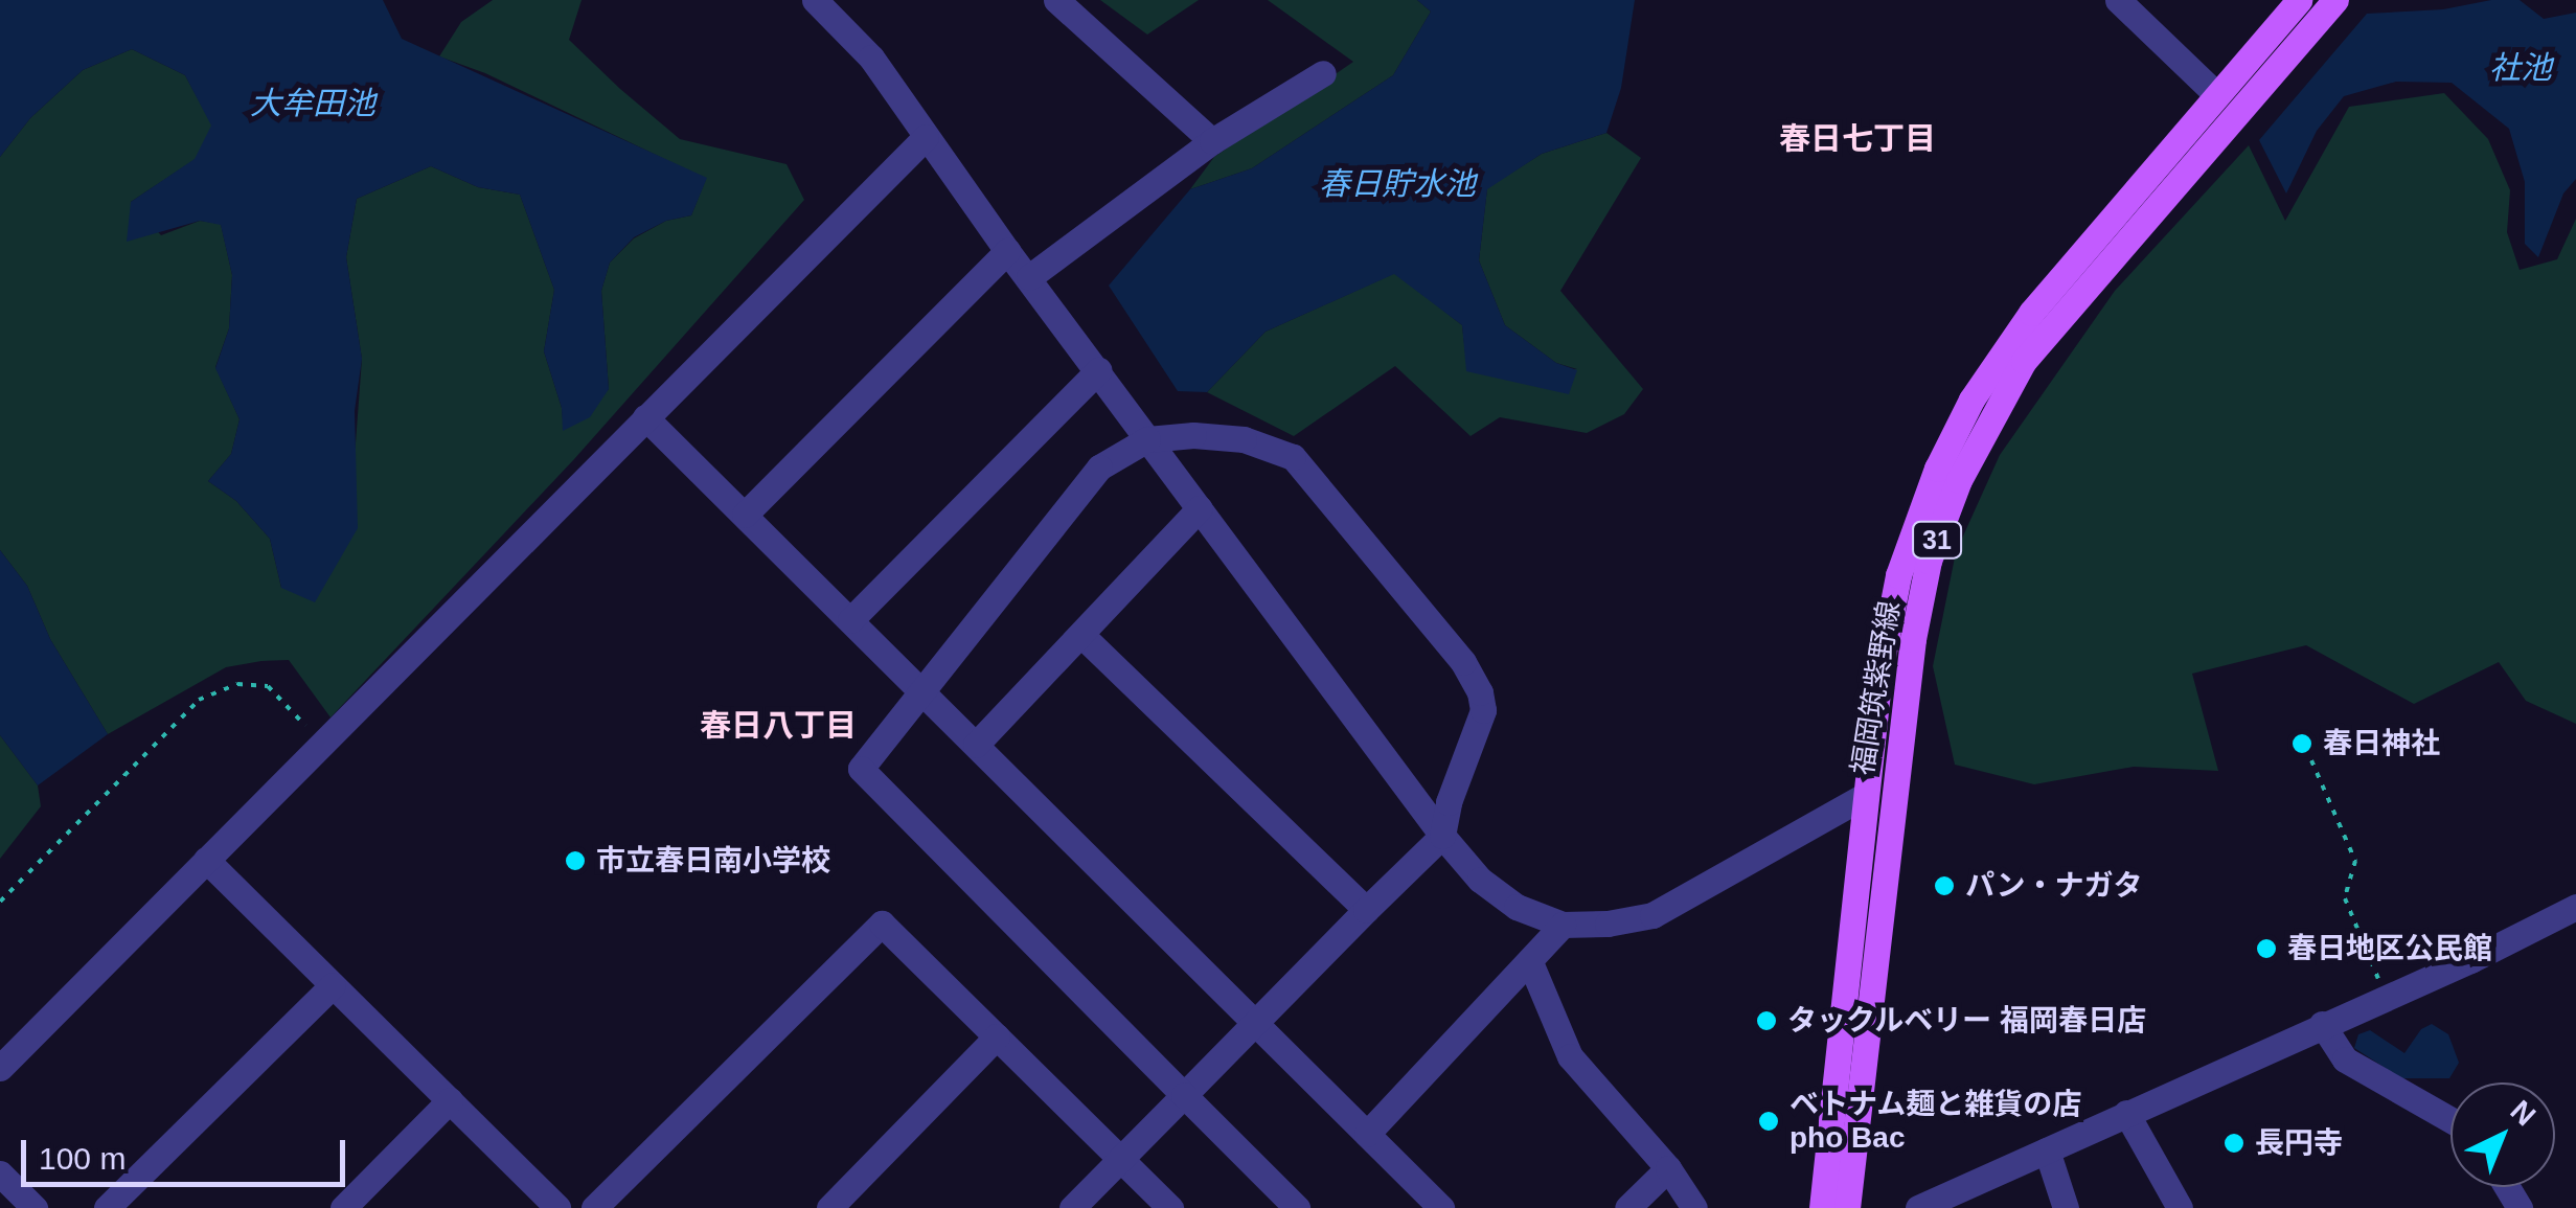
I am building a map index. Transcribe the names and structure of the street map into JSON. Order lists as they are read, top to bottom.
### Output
{
  "streets": {
    "main road": ["31", "福岡筑紫野線"]
  },
  "districts": ["春日七丁目", "春日八丁目"],
  "water": ["社池", "大牟田池", "春日貯水池"],
  "places": [
    "春日神社",
    "市立春日南小学校",
    "パン・ナガタ",
    "春日地区公民館",
    "タックルベリー 福岡春日店",
    "ベトナム麺と雑貨の店 pho Bac",
    "長円寺"
  ],
  "scale_bar": "100 m",
  "north": "top right"
}
